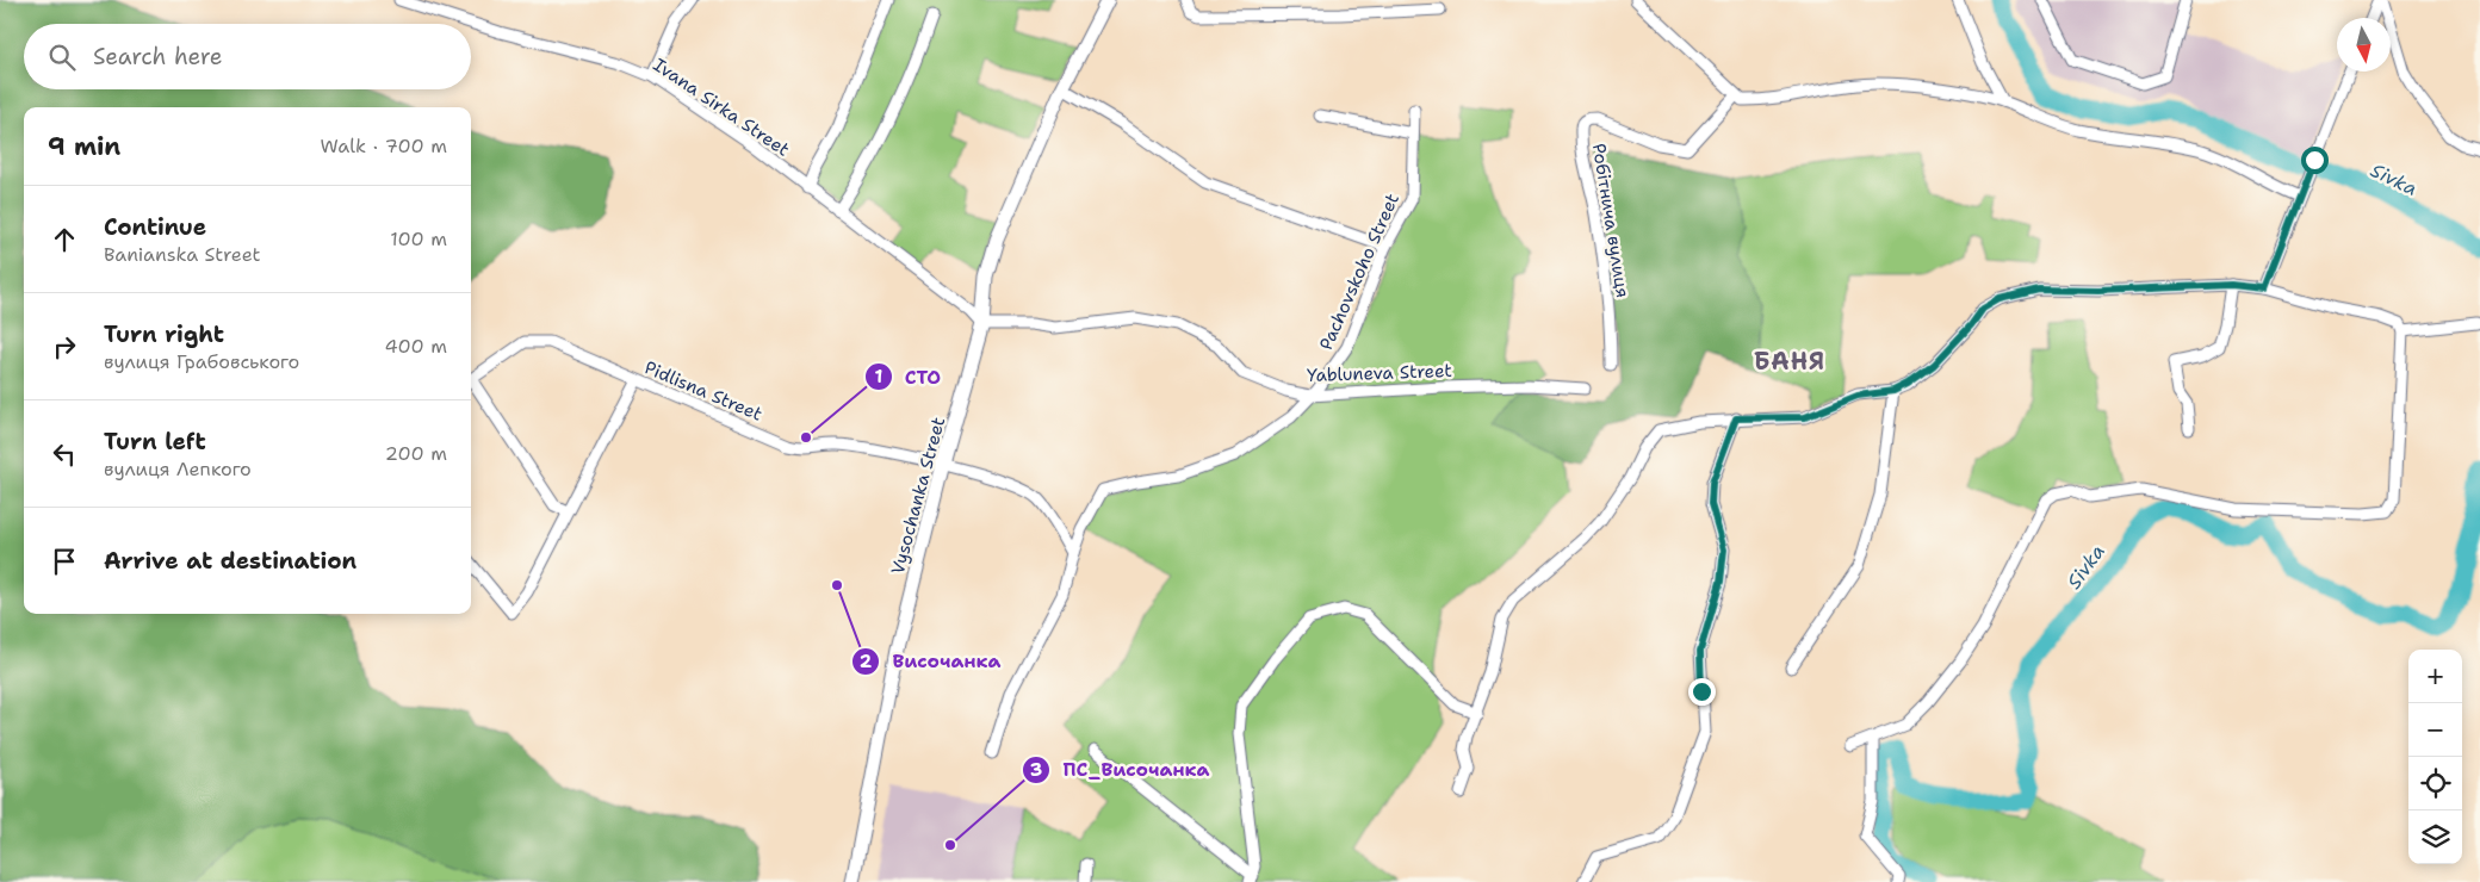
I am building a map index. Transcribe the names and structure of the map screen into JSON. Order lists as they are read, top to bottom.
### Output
{
  "streets": {
    "street": [
      "Ivana Sirka Street",
      "Робітнича вулиця",
      "Pachovskoho Street",
      "Yabluneva Street",
      "Pidlisna Street",
      "Vysochanka Street"
    ]
  },
  "crossings": [
    ["Ivana Sirka Street", "Yabluneva Street"],
    ["Ivana Sirka Street", "Vysochanka Street"],
    ["Pachovskoho Street", "Yabluneva Street"],
    ["Yabluneva Street", "Vysochanka Street"],
    ["Pidlisna Street", "Vysochanka Street"]
  ],
  "districts": ["БАНЯ"],
  "water": ["Sivka"],
  "places": ["СТО", "Височанка", "ПС_Височанка"],
  "north": "bottom",
  "page": {
    "search": "Search here",
    "heading": ["9 min", "Walk · 700 m"],
    "list": [
      ["Continue", "Banianska Street", "100 m"],
      ["Turn right", "вулиця Грабовського", "400 m"],
      ["Turn left", "вулиця Лепкого", "200 m"],
      "Arrive at destination"
    ],
    "map_buttons": ["+", "−"]
  }
}
